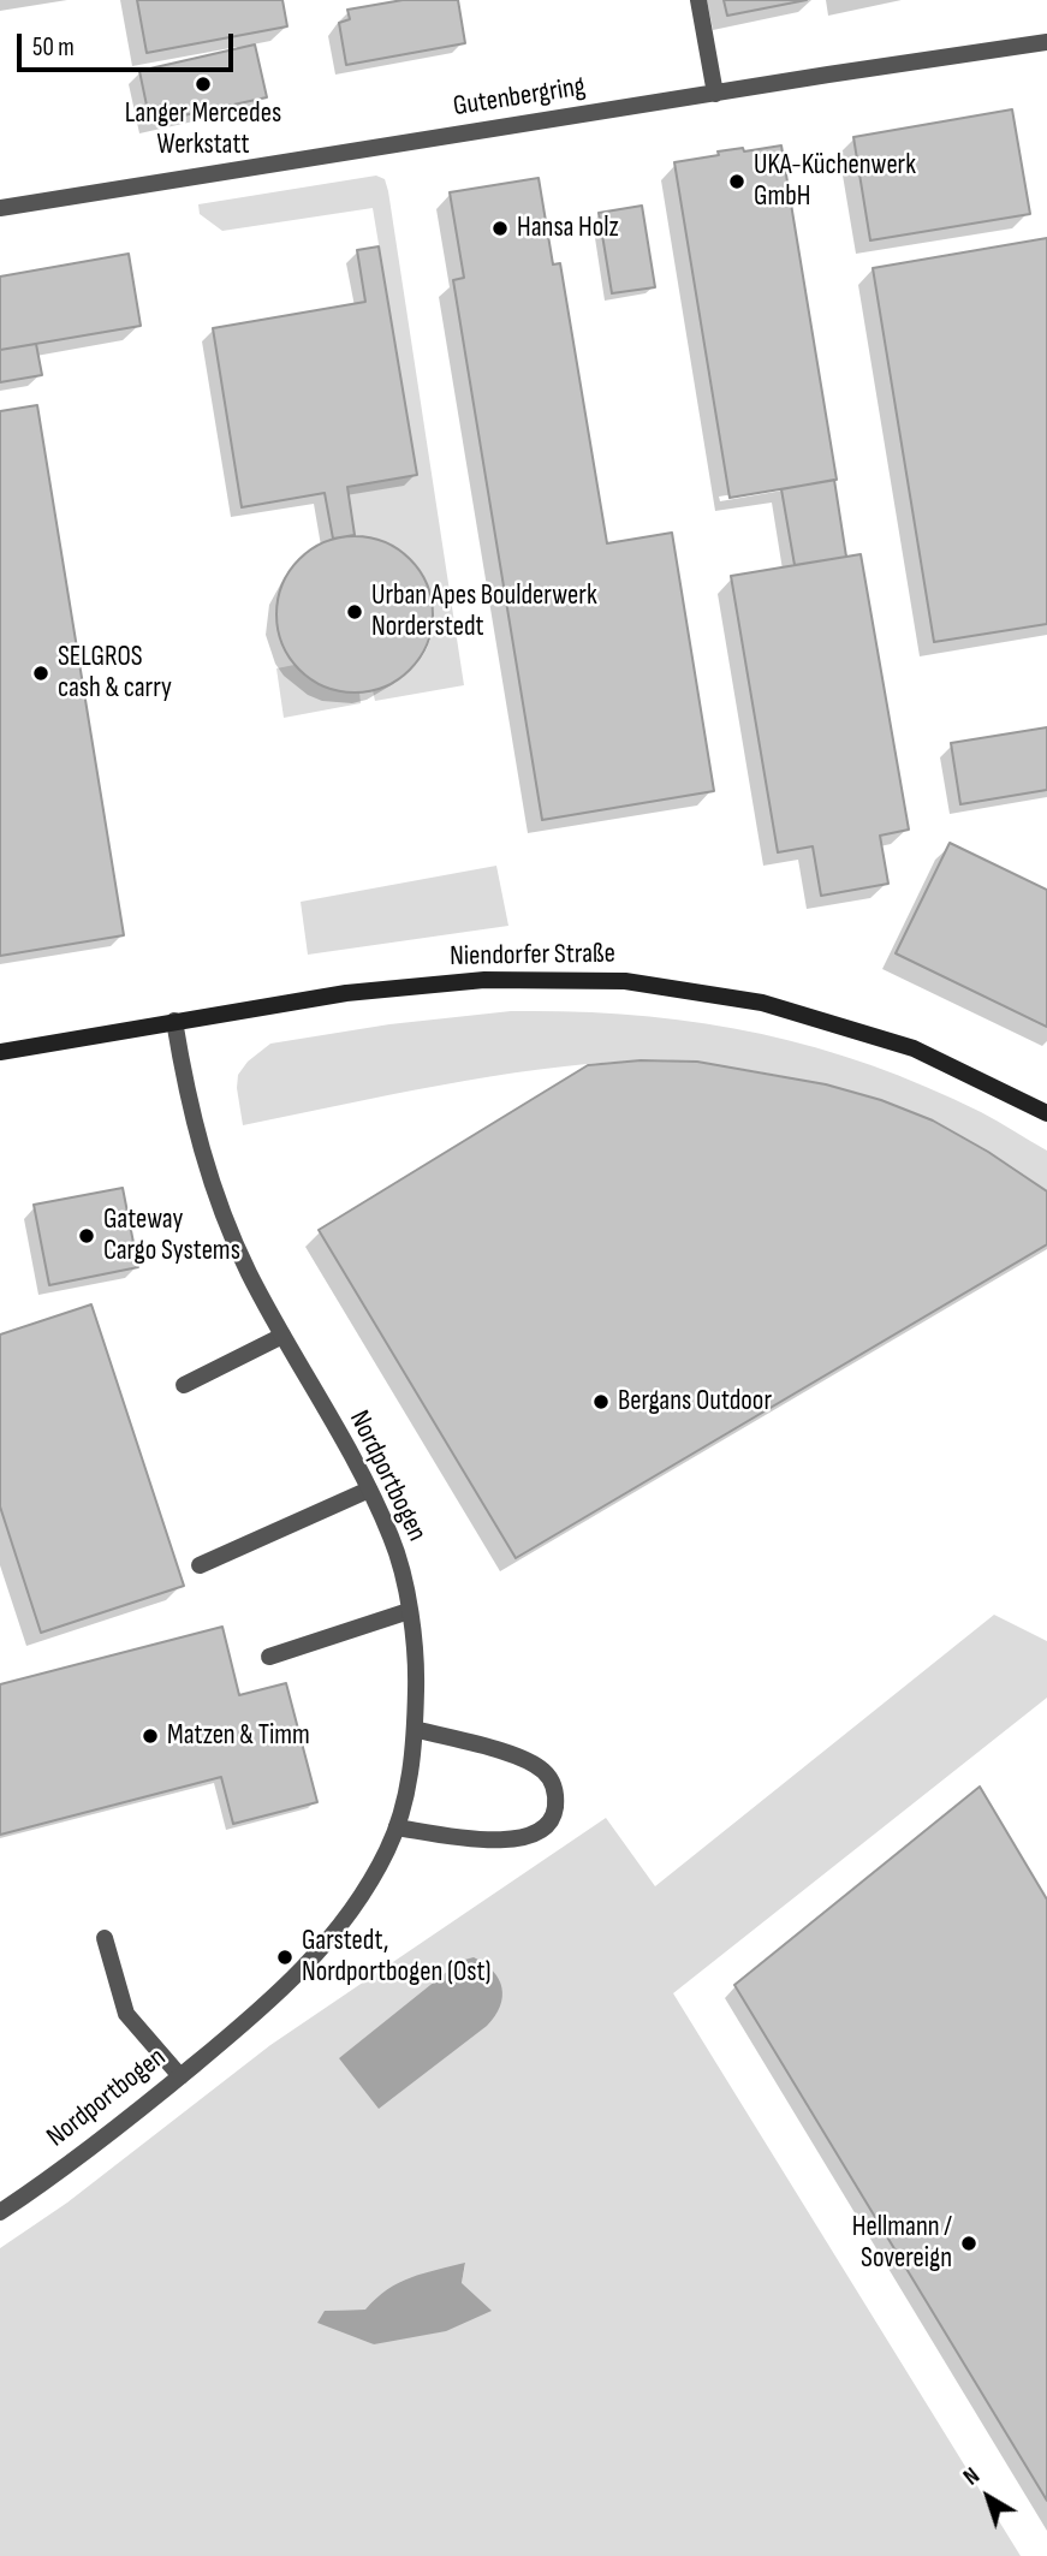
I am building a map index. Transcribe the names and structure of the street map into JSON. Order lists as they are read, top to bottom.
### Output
{
  "streets": {
    "main road": ["Niendorfer Straße"],
    "street": ["Gutenbergring", "Nordportbogen"]
  },
  "crossings": [
    ["Niendorfer Straße", "Nordportbogen"]
  ],
  "places": [
    "Langer Mercedes Werkstatt",
    "UKA-Küchenwerk GmbH",
    "Hansa Holz",
    "Urban Apes Boulderwerk Norderstedt",
    "SELGROS cash & carry",
    "Gateway Cargo Systems",
    "Bergans Outdoor",
    "Matzen & Timm",
    "Garstedt, Nordportbogen (Ost)",
    "Hellmann / Sovereign"
  ],
  "scale_bar": "50 m",
  "north": "top left"
}
